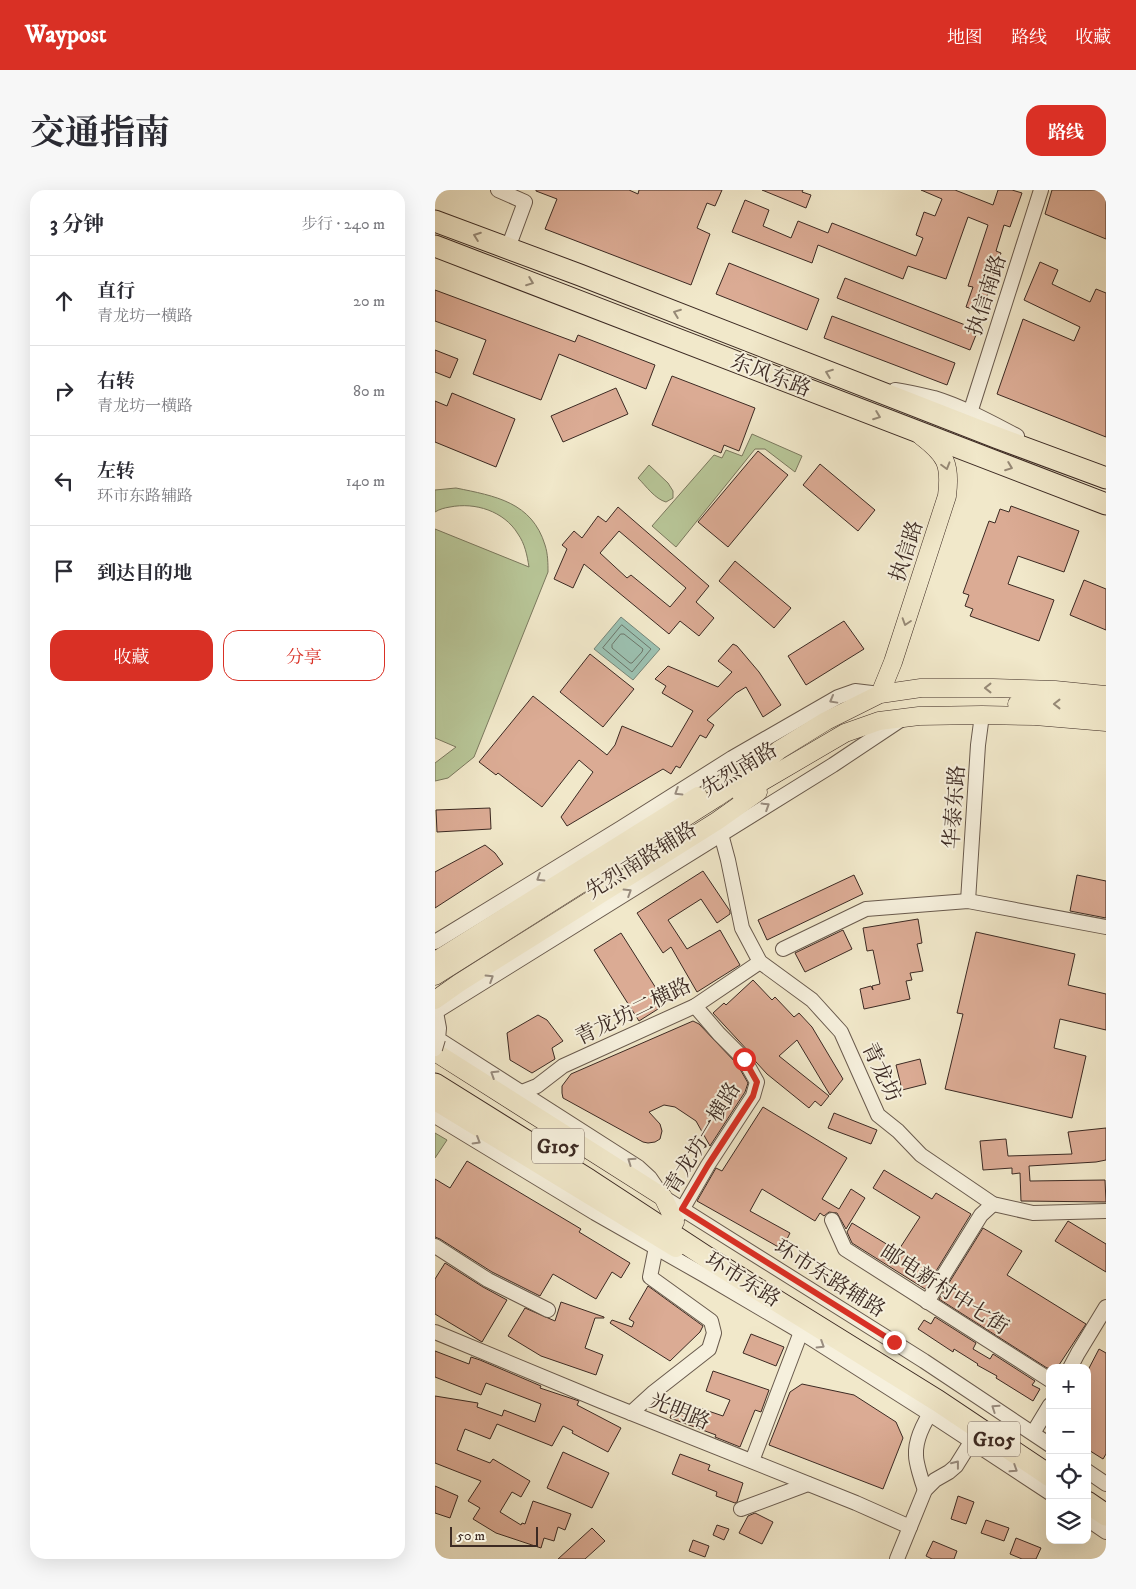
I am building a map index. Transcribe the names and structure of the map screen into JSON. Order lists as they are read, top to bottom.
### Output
{
  "streets": {
    "highway": ["东风东路", "G105", "环市东路"],
    "main road": ["执信路", "先烈南路"],
    "street": [
      "执信南路",
      "华泰东路",
      "先烈南路辅路",
      "青龙坊二横路",
      "青龙坊",
      "青龙坊一横路",
      "环市东路辅路",
      "邮电新村中七街",
      "光明路"
    ]
  },
  "crossings": [
    ["东风东路", "执信路"],
    ["执信路", "先烈南路"],
    ["先烈南路", "华泰东路"],
    ["先烈南路", "先烈南路辅路"],
    ["先烈南路辅路", "青龙坊"],
    ["青龙坊二横路", "青龙坊"],
    ["青龙坊二横路", "青龙坊一横路"],
    ["青龙坊一横路", "环市东路辅路"],
    ["青龙坊一横路", "环市东路"],
    ["环市东路辅路", "环市东路"]
  ],
  "one_way": ["执信路"],
  "scale_bar": "50 m",
  "page": {
    "header": "Waypost",
    "nav": ["地图", "路线", "收藏"],
    "title": "交通指南",
    "buttons": [
      "路线",
      ["收藏", "分享"]
    ],
    "heading": ["3 分钟", "步行 · 240 m"],
    "list": [
      ["直行", "青龙坊一横路", "20 m"],
      ["右转", "青龙坊一横路", "80 m"],
      ["左转", "环市东路辅路", "140 m"],
      "到达目的地"
    ],
    "map_buttons": ["+", "−"],
    "scale": "50 m"
  }
}
